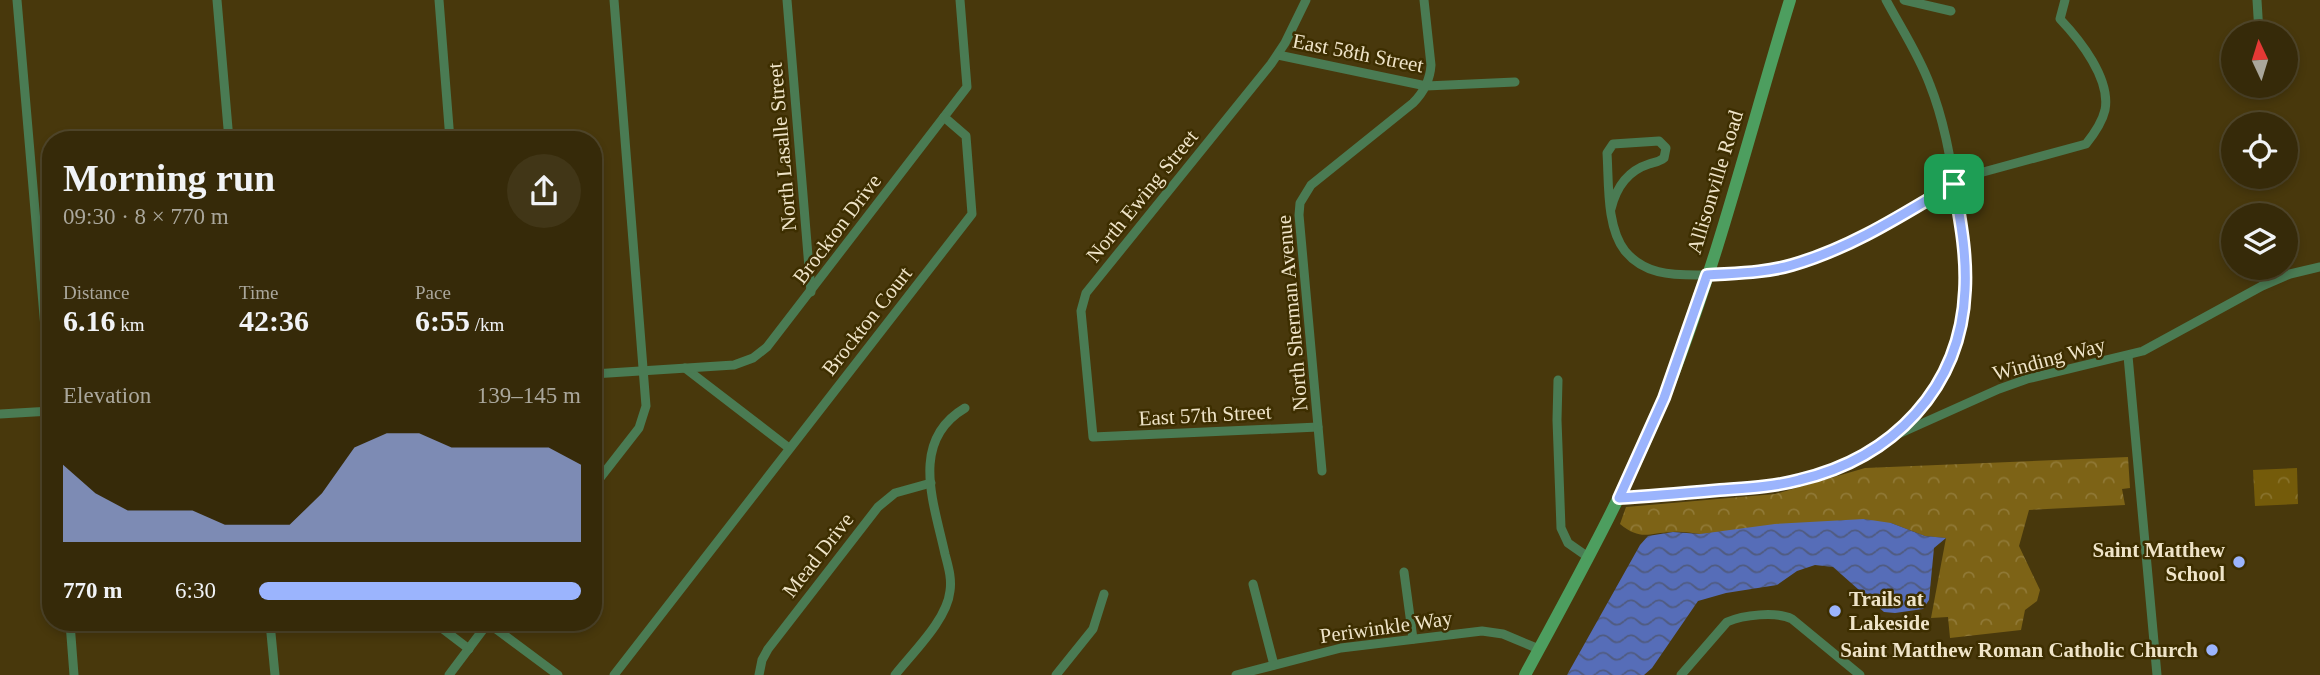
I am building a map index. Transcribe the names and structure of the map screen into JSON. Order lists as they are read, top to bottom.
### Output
{
  "streets": {
    "main road": ["Allisonville Road"],
    "street": [
      "East 58th Street",
      "North Lasalle Street",
      "North Ewing Street",
      "Brockton Drive",
      "North Sherman Avenue",
      "Brockton Court",
      "Winding Way",
      "East 57th Street",
      "Mead Drive",
      "Periwinkle Way"
    ]
  },
  "crossings": [
    ["East 58th Street", "North Ewing Street"],
    ["East 58th Street", "North Sherman Avenue"],
    ["North Lasalle Street", "Brockton Drive"],
    ["Allisonville Road", "Winding Way"],
    ["Allisonville Road", "Periwinkle Way"],
    ["North Ewing Street", "East 57th Street"],
    ["Brockton Drive", "Brockton Court"],
    ["North Sherman Avenue", "East 57th Street"]
  ],
  "places": ["Saint Matthew School", "Trails at Lakeside", "Saint Matthew Roman Catholic Church"],
  "north": "top",
  "page": {
    "heading": ["Morning run", "09:30 · 8 × 770 m"],
    "stats": [
      ["Distance", "6.16 km"],
      ["Time", "42:36"],
      ["Pace", "6:55 /km"]
    ],
    "chart": ["Elevation", "139–145 m"],
    "list": [
      {
        "name": "770 m",
        "note": "6:30"
      }
    ]
  }
}
